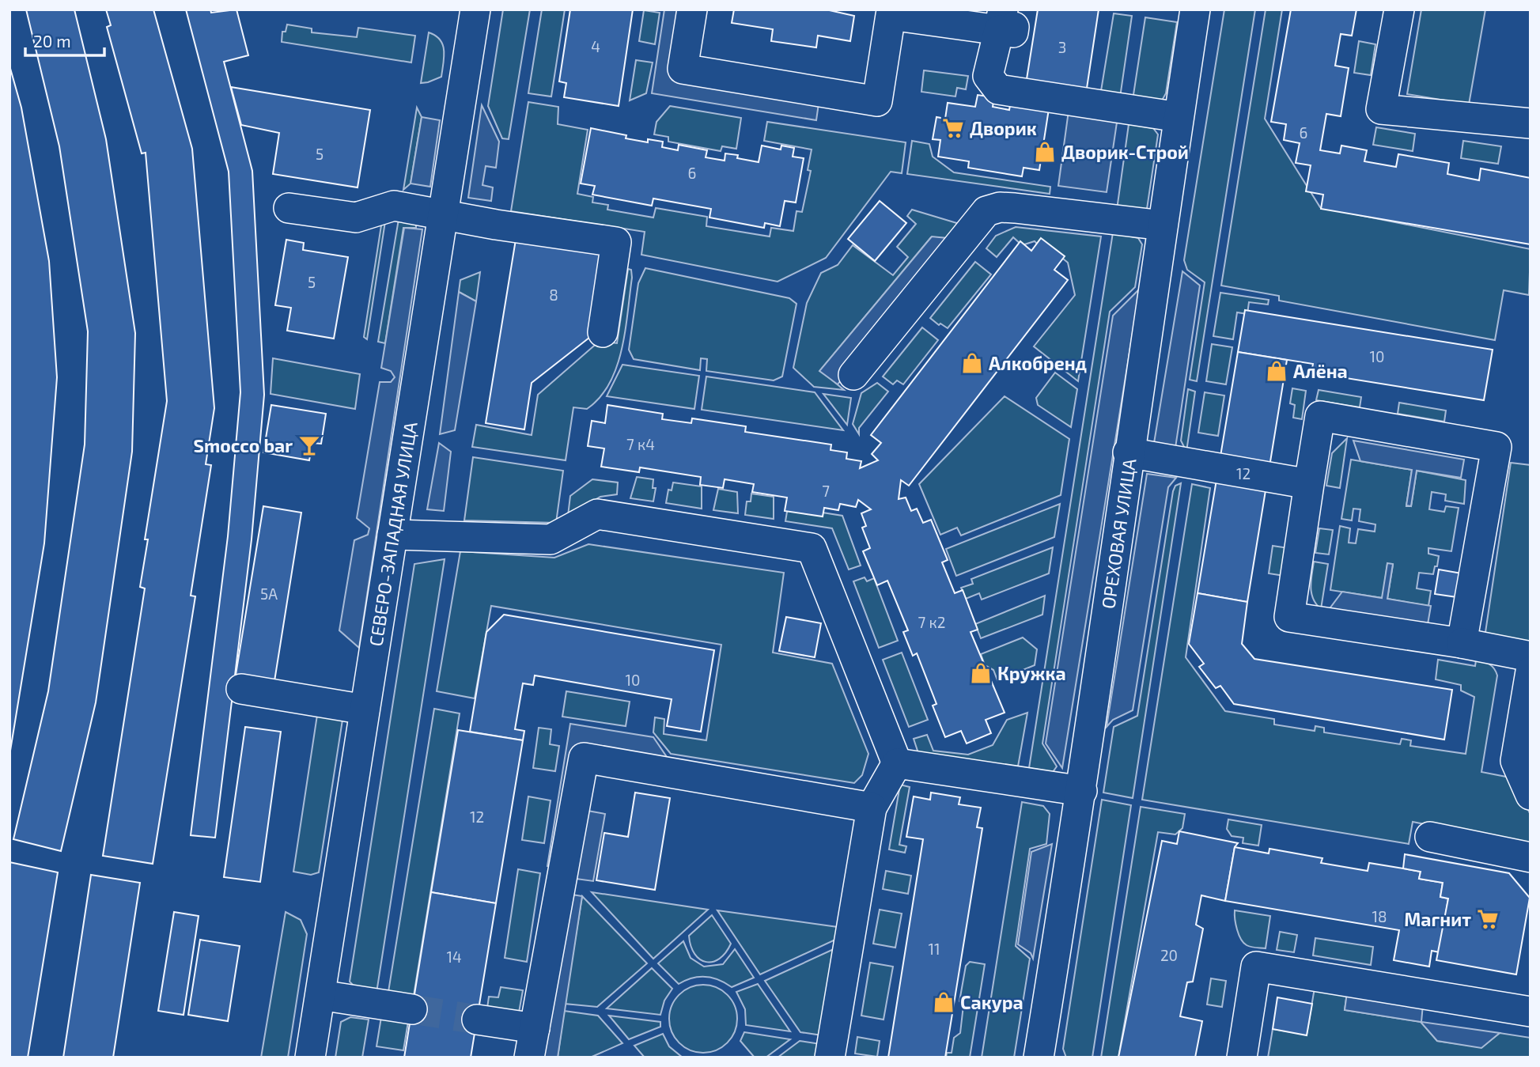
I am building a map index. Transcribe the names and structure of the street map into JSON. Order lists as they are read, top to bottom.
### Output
{
  "streets": {
    "street": ["СЕВЕРО-ЗАПАДНАЯ УЛИЦА", "ОРЕХОВАЯ УЛИЦА"]
  },
  "places": {
    "supermarket": ["Дворик", "Магнит"],
    "shop": [
      "Дворик-Строй",
      "Алкобренд",
      "Алёна",
      "Кружка",
      "Сакура"
    ],
    "bar": ["Smocco bar"]
  },
  "house_numbers": [
    "4",
    "3",
    "6",
    "5",
    "6",
    "5",
    "8",
    "10",
    "7 к4",
    "12",
    "7",
    "5А",
    "7 к2",
    "10",
    "12",
    "18",
    "11",
    "20",
    "14"
  ],
  "scale_bar": "20 m"
}
